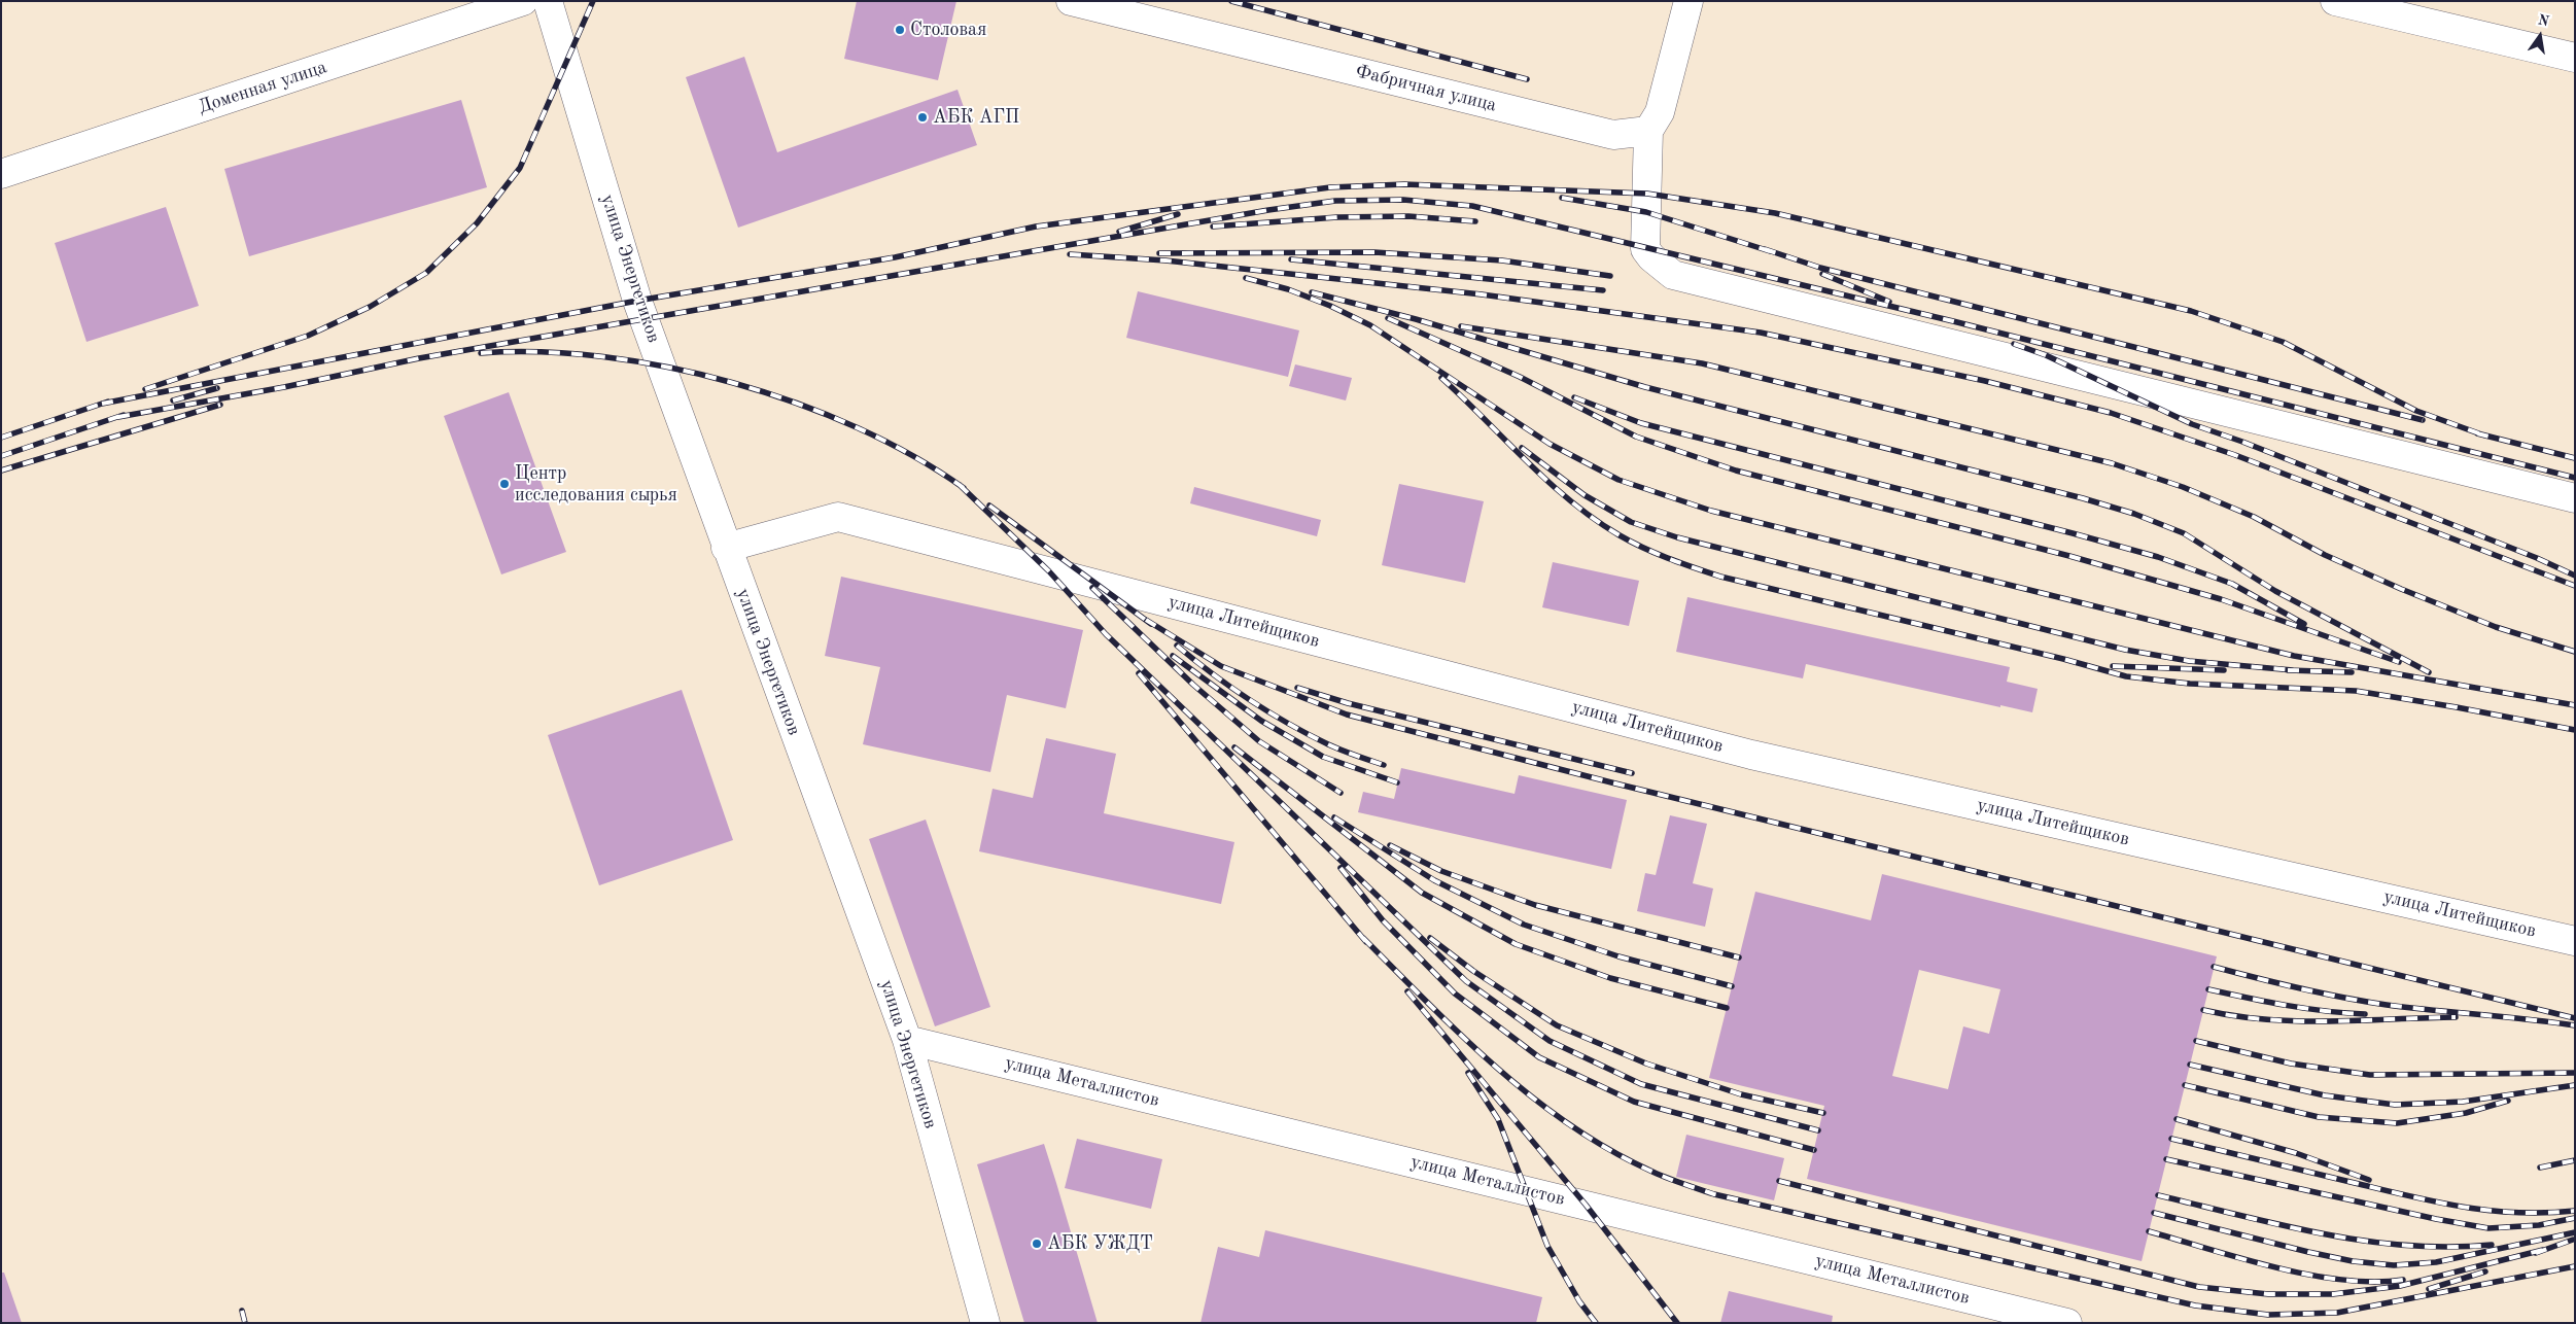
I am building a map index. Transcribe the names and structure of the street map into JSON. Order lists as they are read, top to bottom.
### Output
{
  "streets": {
    "street": [
      "Доменная улица",
      "Фабричная улица",
      "улица Энергетиков",
      "улица Литейщиков",
      "улица Металлистов"
    ]
  },
  "crossings": [
    ["улица Энергетиков", "улица Литейщиков"],
    ["улица Энергетиков", "улица Металлистов"]
  ],
  "places": [
    "Столовая",
    "АБК АГП",
    "Центр исследования сырья",
    "АБК УЖДТ"
  ],
  "north": "top"
}
